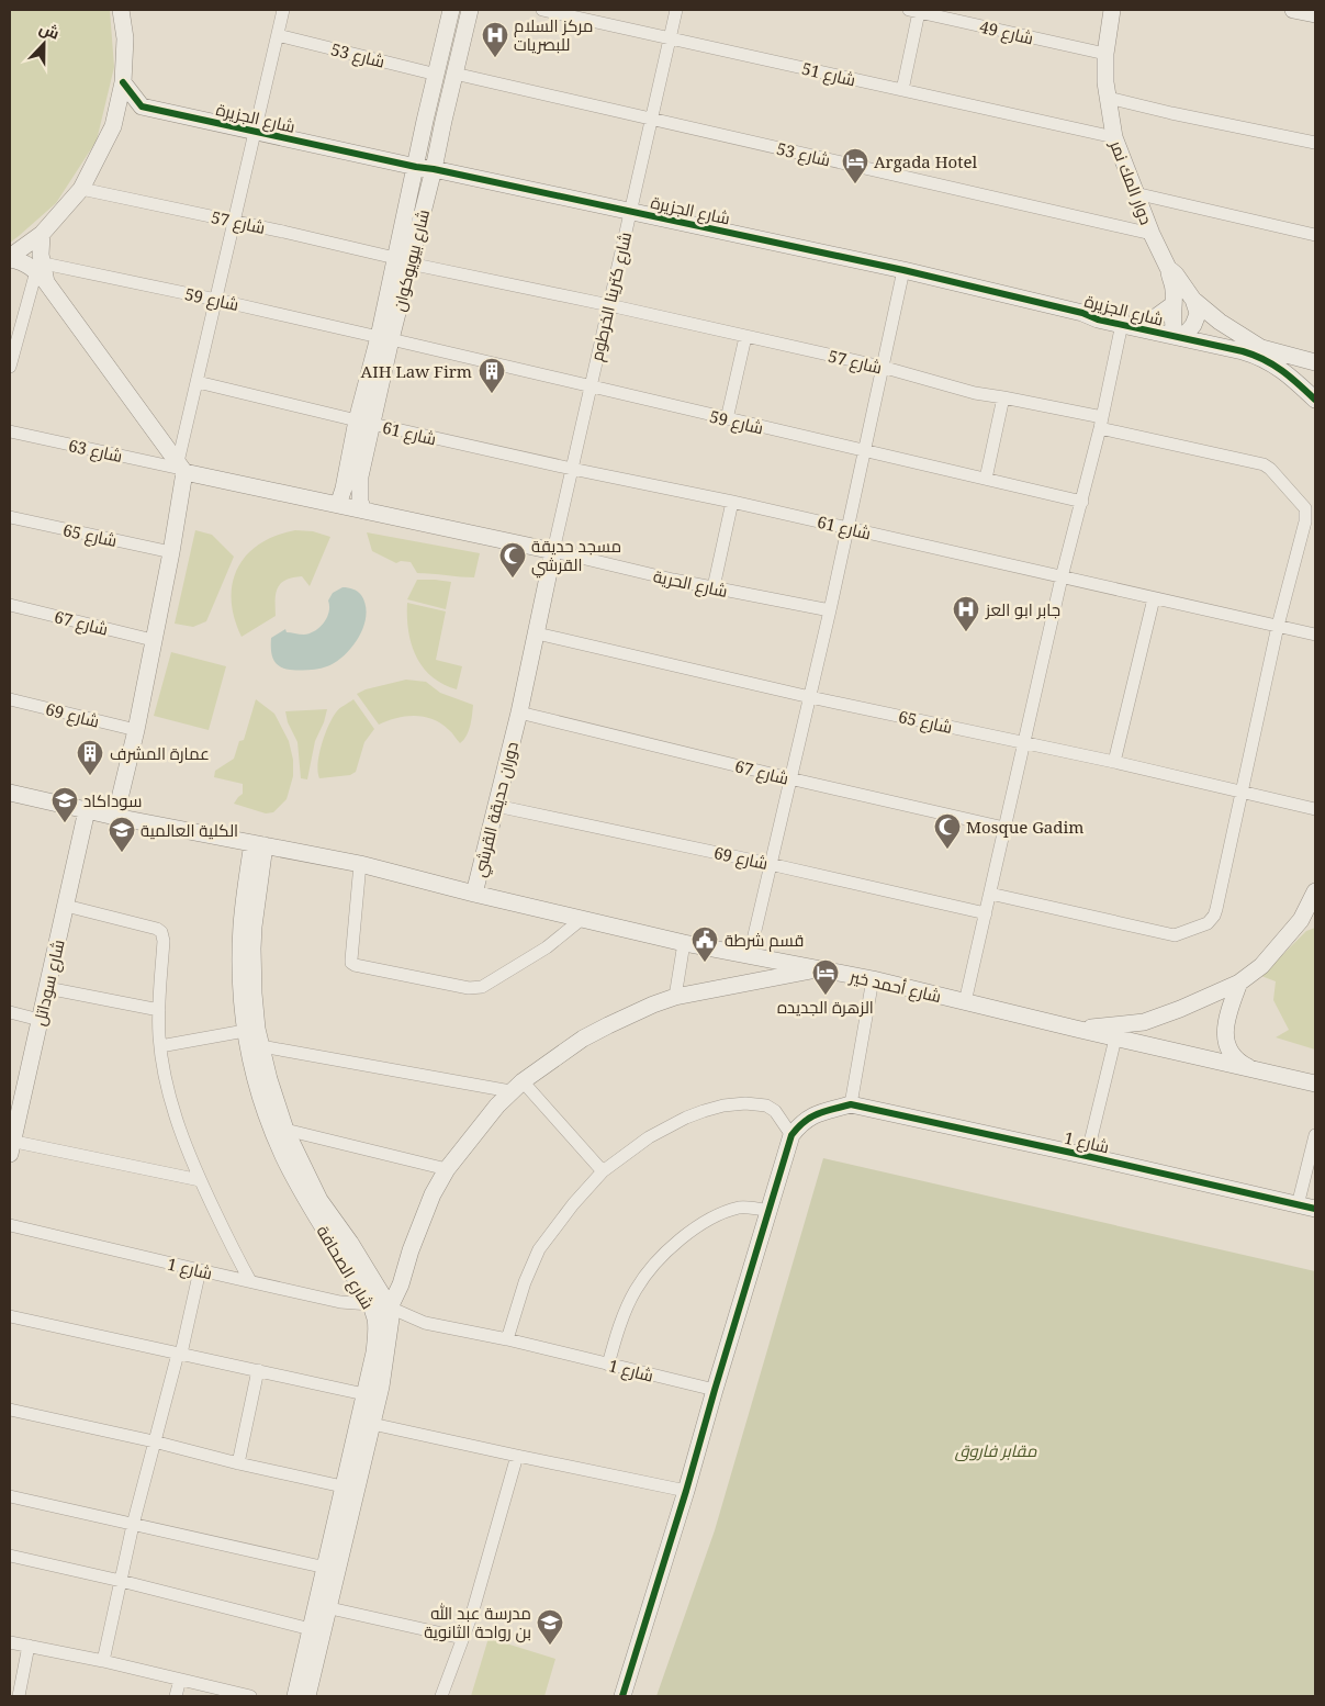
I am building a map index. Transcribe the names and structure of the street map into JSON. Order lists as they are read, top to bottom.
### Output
{
  "streets": {
    "main road": [
      "شارع الجزيرة",
      "دوار المك نمر",
      "شارع بيويوكوان",
      "دوران حديقة القرشي",
      "شارع سوداتل",
      "شارع أحمد خير",
      "شارع 1",
      "شارع الصحافة"
    ],
    "street": [
      "شارع 49",
      "شارع 53",
      "شارع 51",
      "شارع 57",
      "شارع كترينا الخرطوم",
      "شارع 59",
      "شارع 61",
      "شارع 63",
      "شارع 65",
      "شارع الحرية",
      "شارع 67",
      "شارع 69"
    ]
  },
  "crossings": [
    ["شارع 49", "دوار المك نمر"],
    ["شارع 53", "دوار المك نمر"],
    ["شارع 53", "شارع بيويوكوان"],
    ["شارع 53", "شارع كترينا الخرطوم"],
    ["شارع 51", "دوار المك نمر"],
    ["شارع 51", "شارع كترينا الخرطوم"],
    ["شارع الجزيرة", "دوار المك نمر"],
    ["شارع الجزيرة", "شارع بيويوكوان"],
    ["شارع الجزيرة", "شارع كترينا الخرطوم"],
    ["شارع 57", "شارع بيويوكوان"],
    ["شارع 57", "شارع كترينا الخرطوم"],
    ["شارع 57", "شارع 61"],
    ["شارع بيويوكوان", "شارع 59"],
    ["شارع بيويوكوان", "شارع 61"],
    ["شارع كترينا الخرطوم", "شارع 59"],
    ["شارع كترينا الخرطوم", "شارع 61"],
    ["شارع كترينا الخرطوم", "شارع الحرية"],
    ["شارع كترينا الخرطوم", "دوران حديقة القرشي"],
    ["شارع 65", "دوران حديقة القرشي"],
    ["شارع الحرية", "دوران حديقة القرشي"],
    ["شارع 67", "دوران حديقة القرشي"],
    ["شارع 69", "دوران حديقة القرشي"],
    ["دوران حديقة القرشي", "شارع سوداتل"],
    ["دوران حديقة القرشي", "شارع أحمد خير"],
    ["دوران حديقة القرشي", "شارع الصحافة"],
    ["شارع 1", "شارع الصحافة"]
  ],
  "parks": ["مقابر فاروق"],
  "places": {
    "hospital": ["مركز السلام للبصريات", "جابر ابو العز"],
    "hotel": ["Argada Hotel", "الزهرة الجديده"],
    "building": ["AIH Law Firm", "عمارة المشرف"],
    "mosque": ["مسجد حديقة القرشي", "Mosque Gadim"],
    "school or university": ["سوداكاد", "الكلية العالمية", "مدرسة عبد الله بن رواحة الثانوية"],
    "public building": ["قسم شرطة"]
  },
  "north": "top"
}
